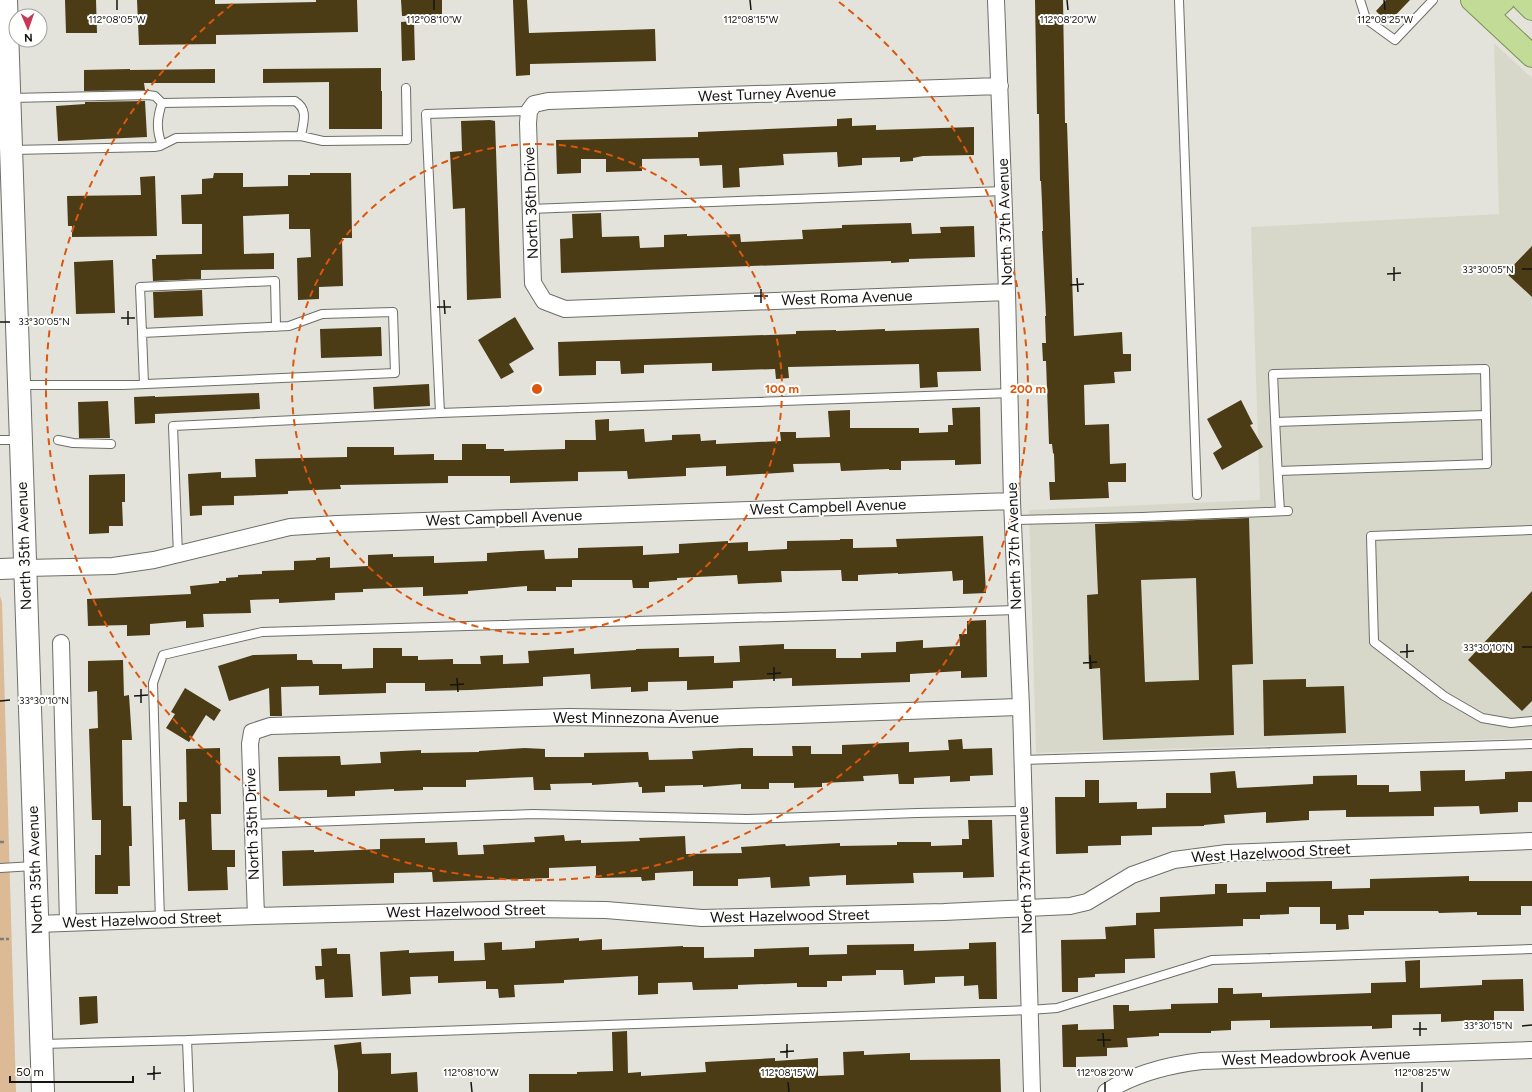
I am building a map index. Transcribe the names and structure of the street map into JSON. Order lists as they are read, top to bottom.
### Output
{
  "streets": {
    "main road": ["North 35th Avenue"],
    "street": [
      "West Turney Avenue",
      "North 36th Drive",
      "North 37th Avenue",
      "West Roma Avenue",
      "West Campbell Avenue",
      "West Minnezona Avenue",
      "North 35th Drive",
      "West Hazelwood Street",
      "West Meadowbrook Avenue"
    ]
  },
  "crossings": [
    ["West Turney Avenue", "North 36th Drive"],
    ["West Turney Avenue", "North 37th Avenue"],
    ["North 36th Drive", "West Roma Avenue"],
    ["North 37th Avenue", "West Roma Avenue"],
    ["North 37th Avenue", "West Campbell Avenue"],
    ["North 37th Avenue", "West Minnezona Avenue"],
    ["North 37th Avenue", "West Hazelwood Street"],
    ["West Campbell Avenue", "North 35th Avenue"],
    ["North 35th Avenue", "West Hazelwood Street"],
    ["West Minnezona Avenue", "North 35th Drive"],
    ["North 35th Drive", "West Hazelwood Street"]
  ],
  "scale_bar": "50 m",
  "north": "bottom",
  "coordinates": [
    "112°08'05\"W",
    "112°08'10\"W",
    "112°08'15\"W",
    "112°08'20\"W",
    "112°08'25\"W",
    "33°30'05\"N",
    "33°30'10\"N",
    "33°30'15\"N"
  ],
  "rings": ["100 m", "200 m"]
}
